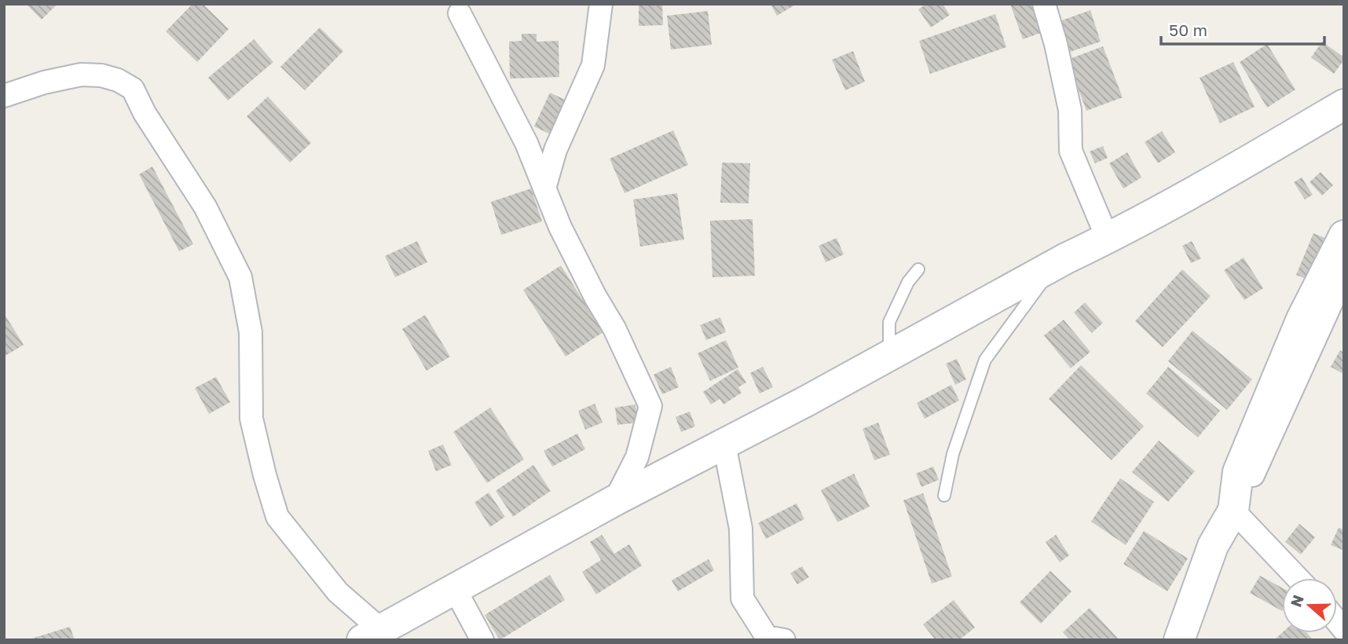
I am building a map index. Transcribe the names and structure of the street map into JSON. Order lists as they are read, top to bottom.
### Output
{
  "scale_bar": "50 m",
  "north": "left"
}
